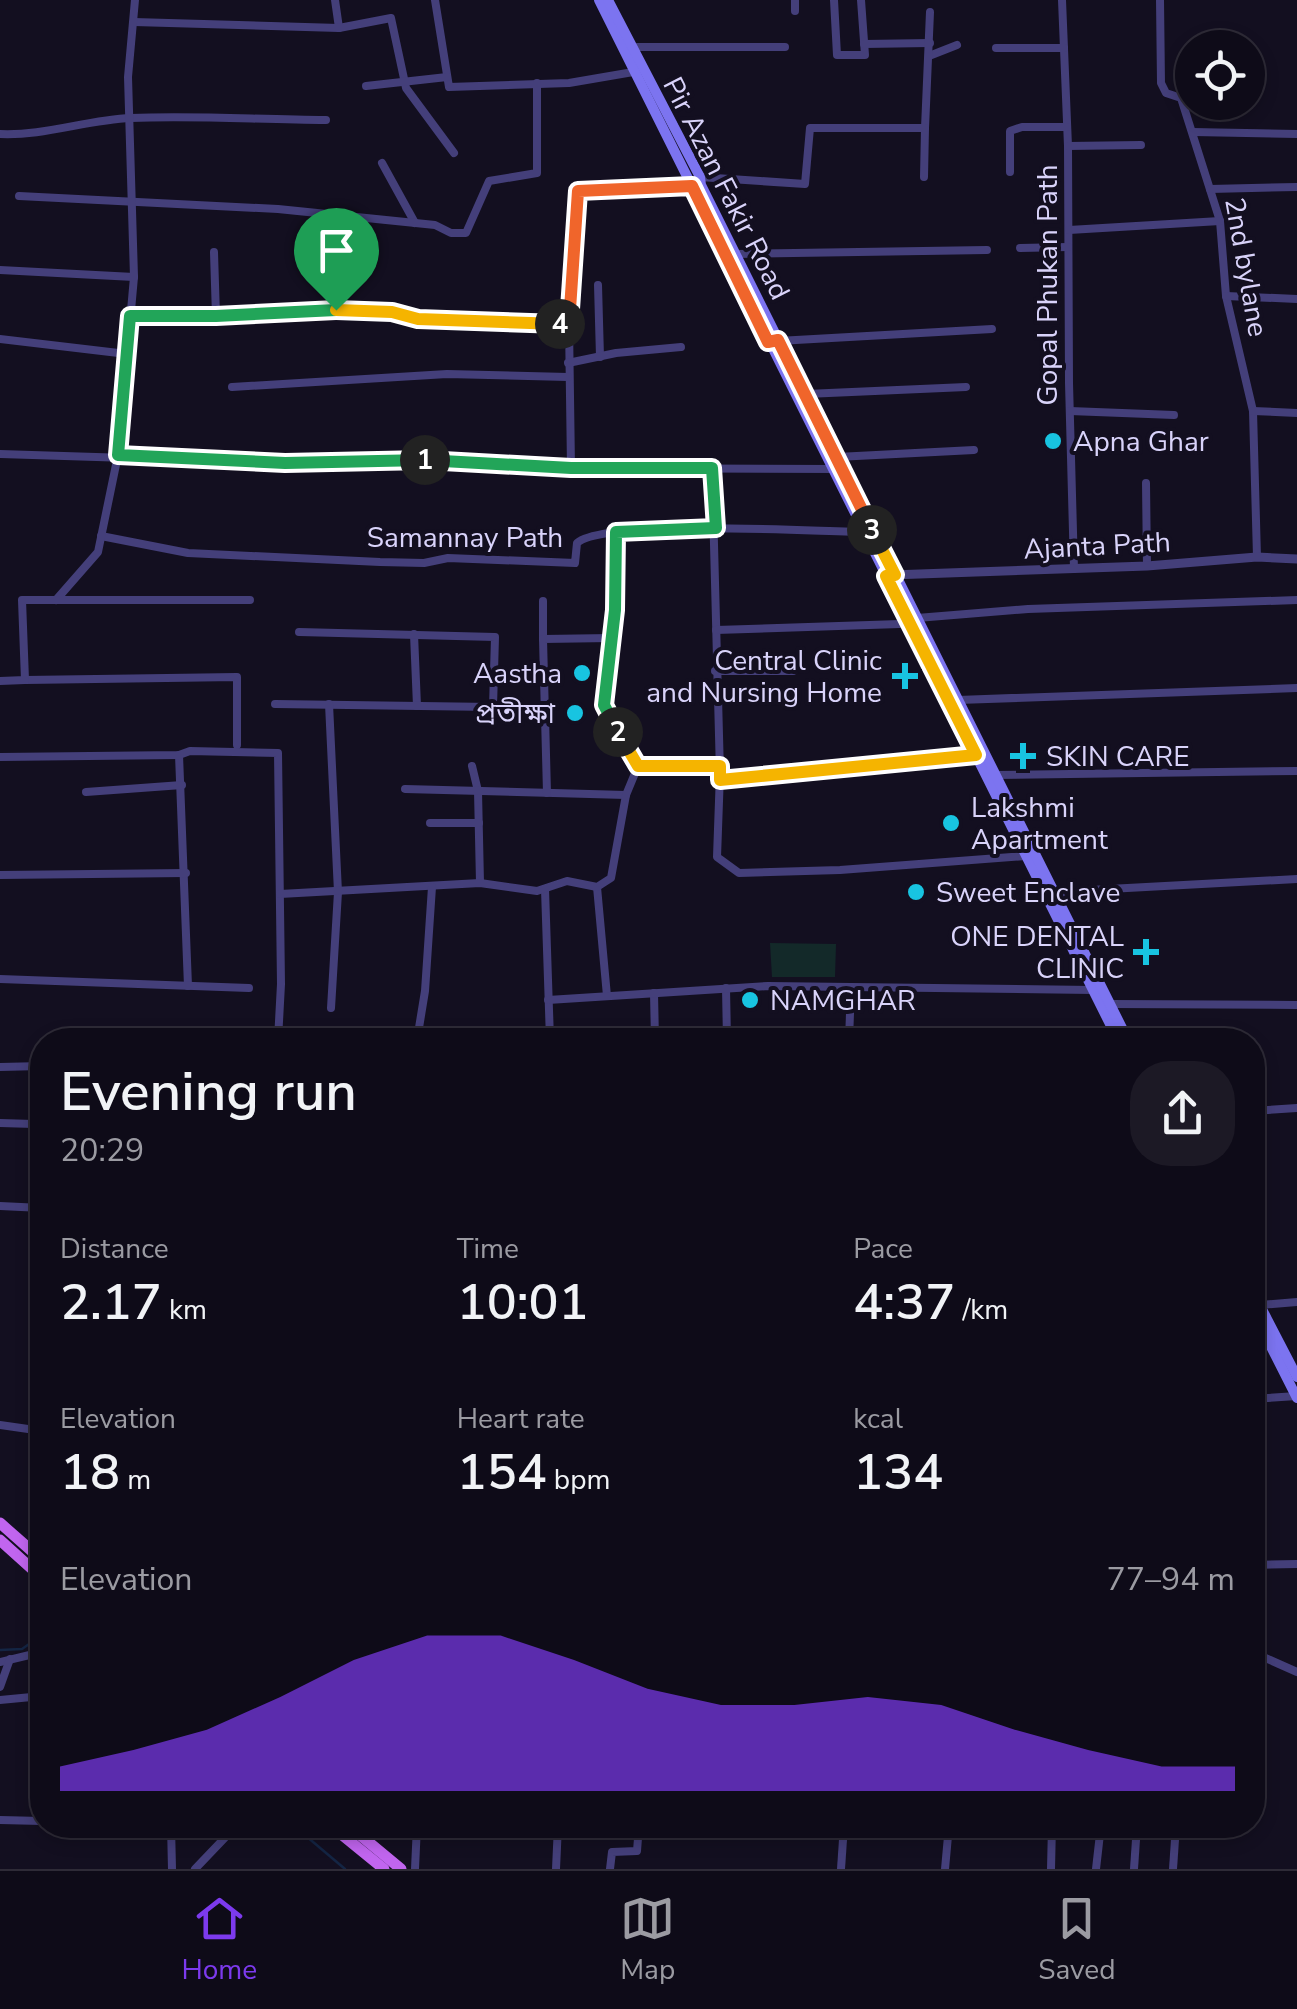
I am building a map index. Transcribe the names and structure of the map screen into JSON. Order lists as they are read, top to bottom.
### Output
{
  "streets": {
    "main road": ["Pir Azan Fakir Road"],
    "street": [
      "2nd bylane",
      "Gopal Phukan Path",
      "Samannay Path",
      "Ajanta Path"
    ]
  },
  "crossings": [
    ["Pir Azan Fakir Road", "Samannay Path"],
    ["Pir Azan Fakir Road", "Ajanta Path"],
    ["2nd bylane", "Ajanta Path"],
    ["Gopal Phukan Path", "Ajanta Path"]
  ],
  "places": {
    "other": [
      "Apna Ghar",
      "Aastha",
      "প্রতীক্ষা",
      "Lakshmi Apartment",
      "Sweet Enclave",
      "NAMGHAR"
    ],
    "health": ["Central Clinic and Nursing Home", "SKIN CARE", "ONE DENTAL CLINIC"]
  },
  "page": {
    "pins": [
      "4",
      "1",
      "3",
      "2"
    ],
    "heading": ["Evening run", "20:29"],
    "stats": [
      ["Distance", "2.17 km"],
      ["Time", "10:01"],
      ["Pace", "4:37 /km"],
      ["Elevation", "18 m"],
      ["Heart rate", "154 bpm"],
      ["kcal", "134"]
    ],
    "chart": ["Elevation", "77–94 m"],
    "tabs": ["Home", "Map", "Saved"]
  }
}
